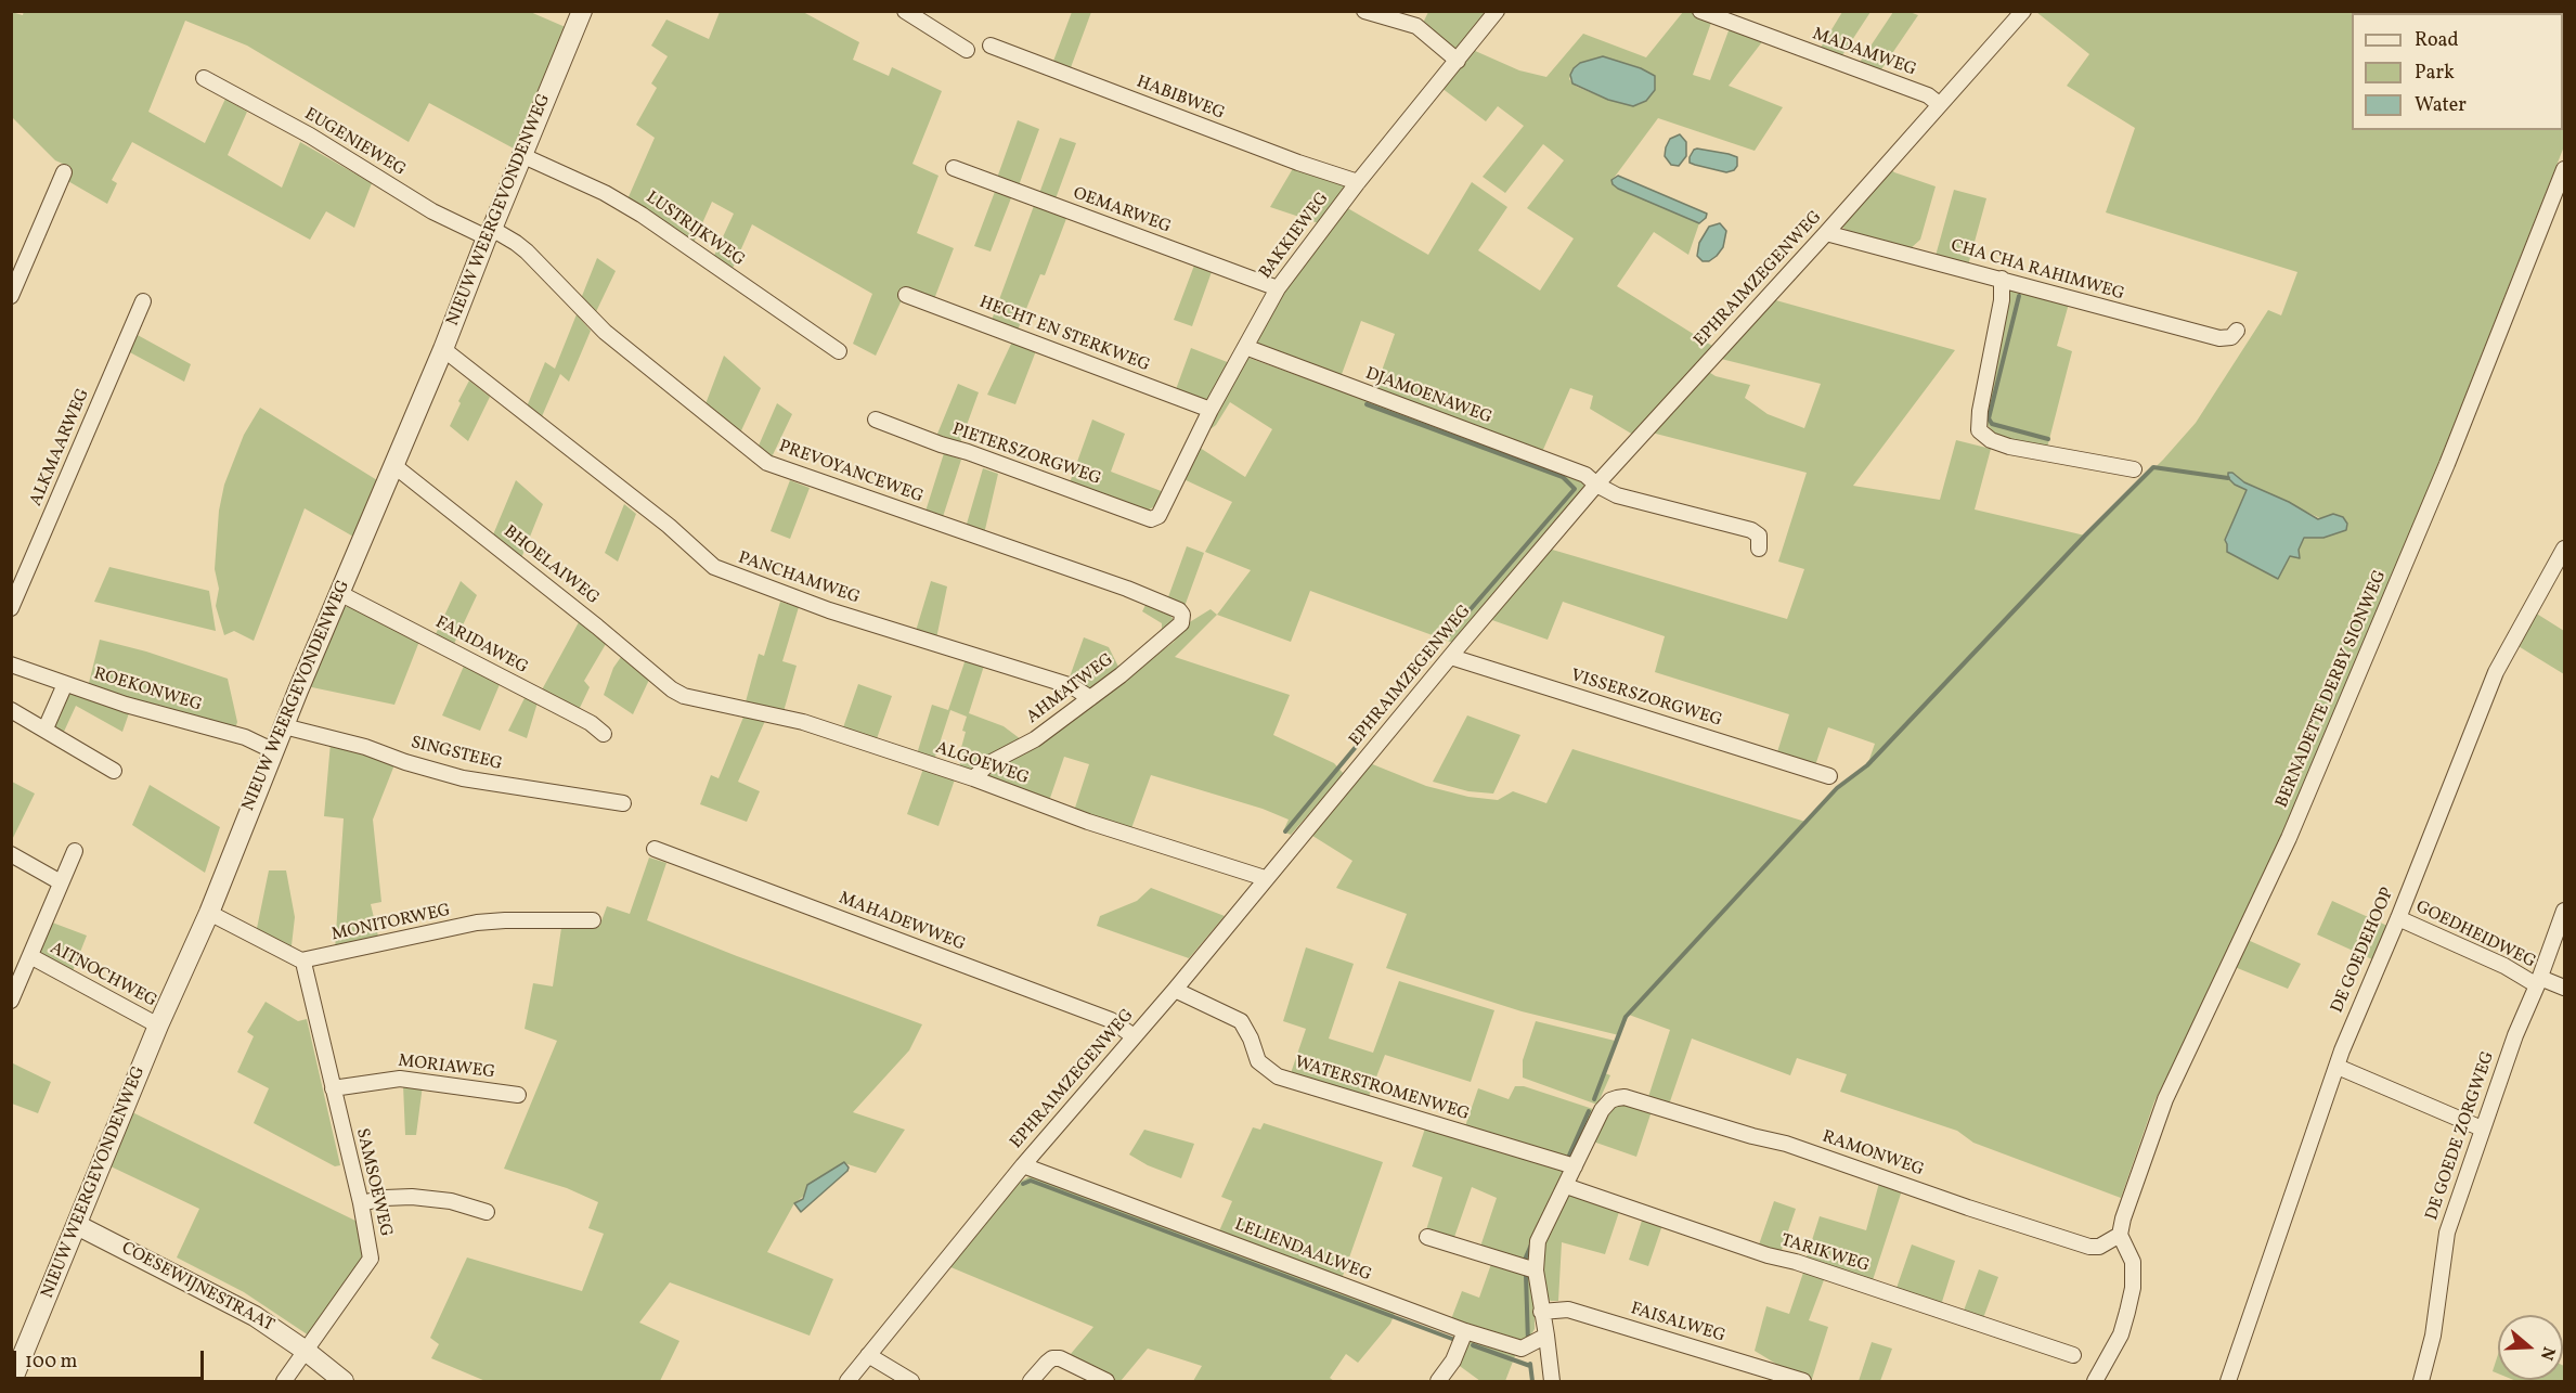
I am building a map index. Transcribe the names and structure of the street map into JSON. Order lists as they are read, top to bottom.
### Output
{
  "streets": {
    "street": [
      "MADAMWEG",
      "HABIBWEG",
      "EUGENIEWEG",
      "NIEUW WEERGEVONDENWEG",
      "OEMARWEG",
      "LUSTRIJKWEG",
      "BAKKIEWEG",
      "CHA CHA RAHIMWEG",
      "EPHRAIMZEGENWEG",
      "HECHT EN STERKWEG",
      "DJAMOENAWEG",
      "ALKMAARWEG",
      "PIETERSZORGWEG",
      "PREVOYANCEWEG",
      "BHOELAIWEG",
      "PANCHAMWEG",
      "FARIDAWEG",
      "AHMATWEG",
      "BERNADETTE DERBY SIONWEG",
      "ROEKONWEG",
      "VISSERSZORGWEG",
      "SINGSTEEG",
      "ALGOEWEG",
      "MAHADEWWEG",
      "MONITORWEG",
      "GOEDHEIDWEG",
      "DE GOEDEHOOP",
      "AITNOCHWEG",
      "MORIAWEG",
      "WATERSTROMENWEG",
      "DE GOEDE ZORGWEG",
      "RAMONWEG",
      "SAMSOEWEG",
      "LELIENDAALWEG",
      "TARIKWEG",
      "COESEWIJNESTRAAT",
      "FAISALWEG"
    ]
  },
  "crossings": [
    ["MADAMWEG", "EPHRAIMZEGENWEG"],
    ["HABIBWEG", "BAKKIEWEG"],
    ["EUGENIEWEG", "NIEUW WEERGEVONDENWEG"],
    ["EUGENIEWEG", "PREVOYANCEWEG"],
    ["NIEUW WEERGEVONDENWEG", "LUSTRIJKWEG"],
    ["NIEUW WEERGEVONDENWEG", "PREVOYANCEWEG"],
    ["NIEUW WEERGEVONDENWEG", "BHOELAIWEG"],
    ["NIEUW WEERGEVONDENWEG", "PANCHAMWEG"],
    ["NIEUW WEERGEVONDENWEG", "FARIDAWEG"],
    ["NIEUW WEERGEVONDENWEG", "ROEKONWEG"],
    ["NIEUW WEERGEVONDENWEG", "SINGSTEEG"],
    ["NIEUW WEERGEVONDENWEG", "MONITORWEG"],
    ["NIEUW WEERGEVONDENWEG", "AITNOCHWEG"],
    ["NIEUW WEERGEVONDENWEG", "COESEWIJNESTRAAT"],
    ["OEMARWEG", "BAKKIEWEG"],
    ["BAKKIEWEG", "HECHT EN STERKWEG"],
    ["BAKKIEWEG", "DJAMOENAWEG"],
    ["BAKKIEWEG", "PIETERSZORGWEG"],
    ["CHA CHA RAHIMWEG", "EPHRAIMZEGENWEG"],
    ["EPHRAIMZEGENWEG", "DJAMOENAWEG"],
    ["EPHRAIMZEGENWEG", "VISSERSZORGWEG"],
    ["EPHRAIMZEGENWEG", "ALGOEWEG"],
    ["EPHRAIMZEGENWEG", "MAHADEWWEG"],
    ["EPHRAIMZEGENWEG", "WATERSTROMENWEG"],
    ["EPHRAIMZEGENWEG", "LELIENDAALWEG"],
    ["PREVOYANCEWEG", "AHMATWEG"],
    ["BHOELAIWEG", "ALGOEWEG"],
    ["PANCHAMWEG", "AHMATWEG"],
    ["AHMATWEG", "ALGOEWEG"],
    ["BERNADETTE DERBY SIONWEG", "RAMONWEG"],
    ["GOEDHEIDWEG", "DE GOEDEHOOP"],
    ["GOEDHEIDWEG", "DE GOEDE ZORGWEG"],
    ["MORIAWEG", "SAMSOEWEG"],
    ["WATERSTROMENWEG", "RAMONWEG"],
    ["SAMSOEWEG", "COESEWIJNESTRAAT"]
  ],
  "legend": ["Road", "Park", "Water"],
  "scale_bar": "100 m",
  "north": "right"
}
